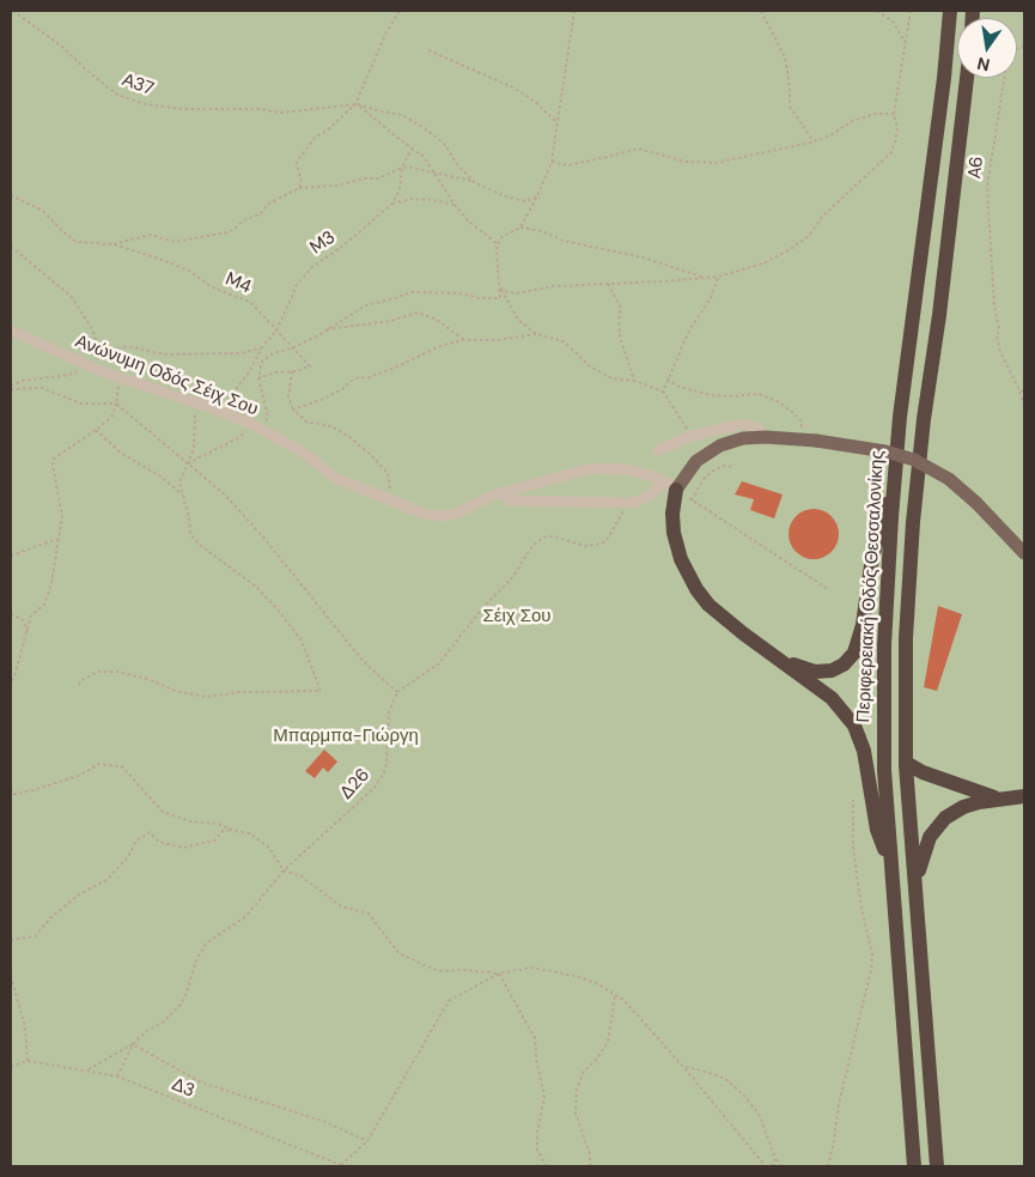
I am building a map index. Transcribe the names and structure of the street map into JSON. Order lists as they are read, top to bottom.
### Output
{
  "streets": {
    "highway": ["Περιφερειακή Οδός Θεσσαλονίκης"],
    "street": ["Ανώνυμη Οδός Σέιχ Σου"],
    "path": [
      "Α37",
      "A6",
      "M3",
      "M4",
      "Δ26",
      "Δ3"
    ]
  },
  "crossings": [
    ["M3", "M4"],
    ["M3", "Ανώνυμη Οδός Σέιχ Σου"],
    ["Δ26", "Δ3"]
  ],
  "parks": ["Σέιχ Σου", "Μπαρμπα-Γιώργη"],
  "north": "bottom"
}
